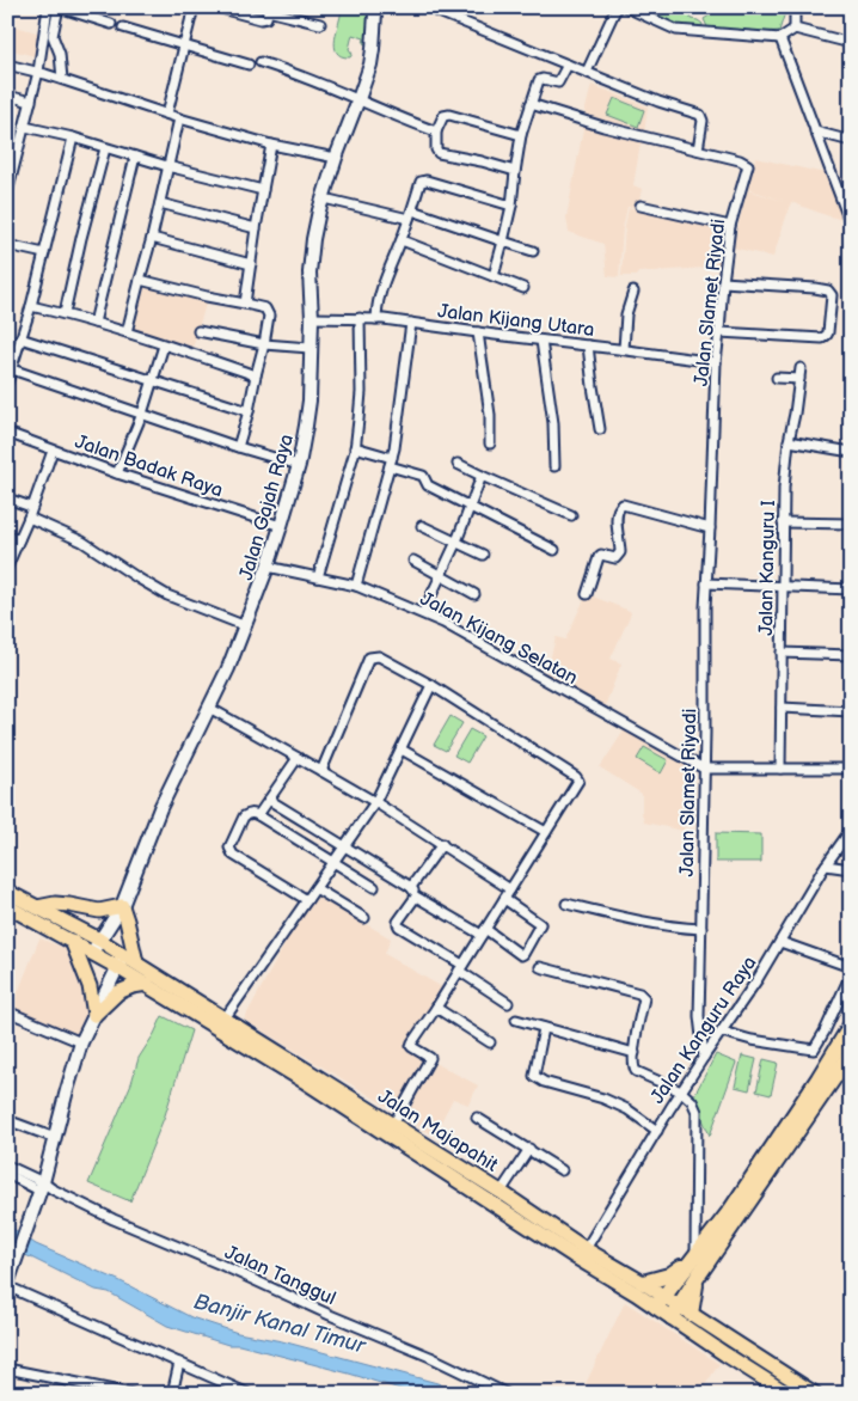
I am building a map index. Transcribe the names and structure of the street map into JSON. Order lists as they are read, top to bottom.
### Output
{
  "streets": {
    "main road": ["Jalan Gajah Raya", "Jalan Majapahit"],
    "street": [
      "Jalan Slamet Riyadi",
      "Jalan Kijang Utara",
      "Jalan Badak Raya",
      "Jalan Kanguru I",
      "Jalan Kijang Selatan",
      "Jalan Kanguru Raya",
      "Jalan Tanggul"
    ]
  },
  "crossings": [
    ["Jalan Slamet Riyadi", "Jalan Kijang Utara"],
    ["Jalan Slamet Riyadi", "Jalan Kijang Selatan"],
    ["Jalan Slamet Riyadi", "Jalan Kanguru Raya"],
    ["Jalan Kijang Utara", "Jalan Gajah Raya"],
    ["Jalan Badak Raya", "Jalan Gajah Raya"],
    ["Jalan Gajah Raya", "Jalan Kijang Selatan"],
    ["Jalan Gajah Raya", "Jalan Majapahit"],
    ["Jalan Kanguru Raya", "Jalan Majapahit"]
  ],
  "water": ["Banjir Kanal Timur"]
}
